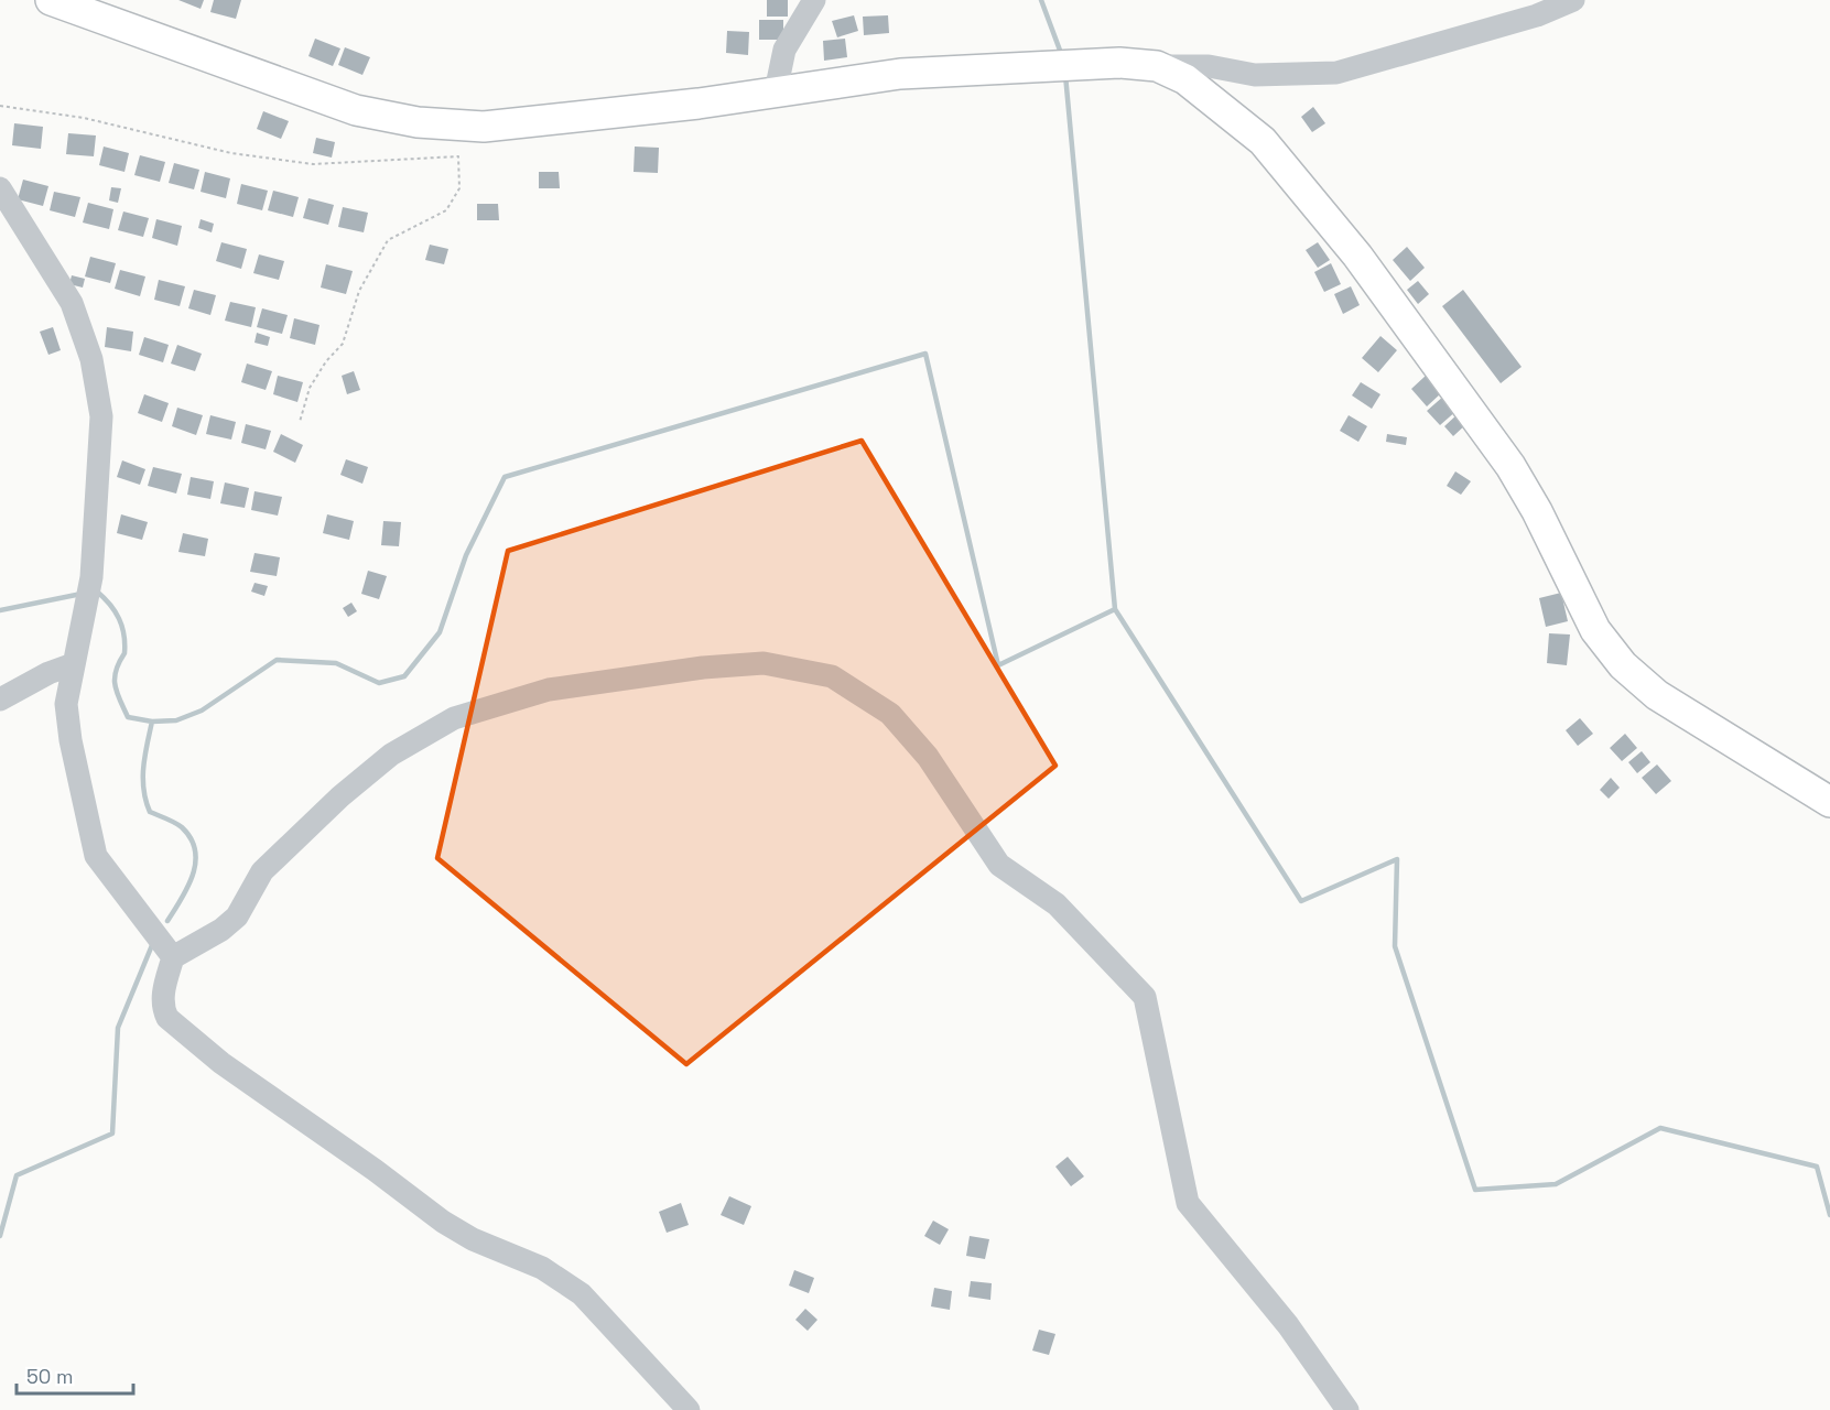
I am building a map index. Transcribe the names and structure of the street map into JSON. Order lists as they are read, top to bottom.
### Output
{
  "scale_bar": "50 m"
}
